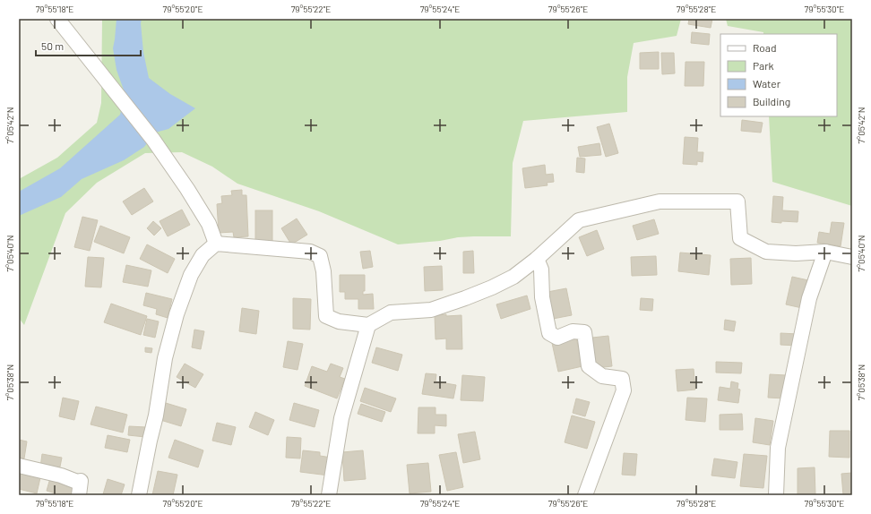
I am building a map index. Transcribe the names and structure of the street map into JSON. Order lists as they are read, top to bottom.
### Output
{
  "legend": [
    "Road",
    "Park",
    "Water",
    "Building"
  ],
  "scale_bar": "50 m",
  "coordinates": [
    "79°55'18\"E",
    "79°55'20\"E",
    "79°55'22\"E",
    "79°55'24\"E",
    "79°55'26\"E",
    "79°55'28\"E",
    "79°55'30\"E",
    "7°05'42\"N",
    "7°05'40\"N",
    "7°05'38\"N"
  ]
}
